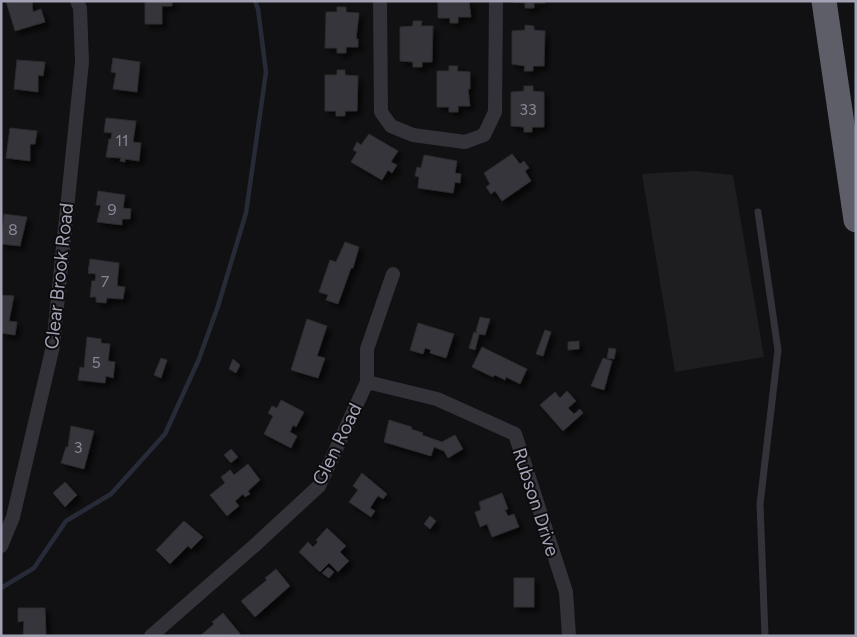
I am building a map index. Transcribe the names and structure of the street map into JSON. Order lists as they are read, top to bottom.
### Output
{
  "streets": {
    "street": ["Clear Brook Road", "Glen Road", "Rubson Drive"]
  },
  "crossings": [
    ["Glen Road", "Rubson Drive"]
  ],
  "house_numbers": [
    "33",
    "11",
    "9",
    "8",
    "7",
    "5",
    "3"
  ]
}
